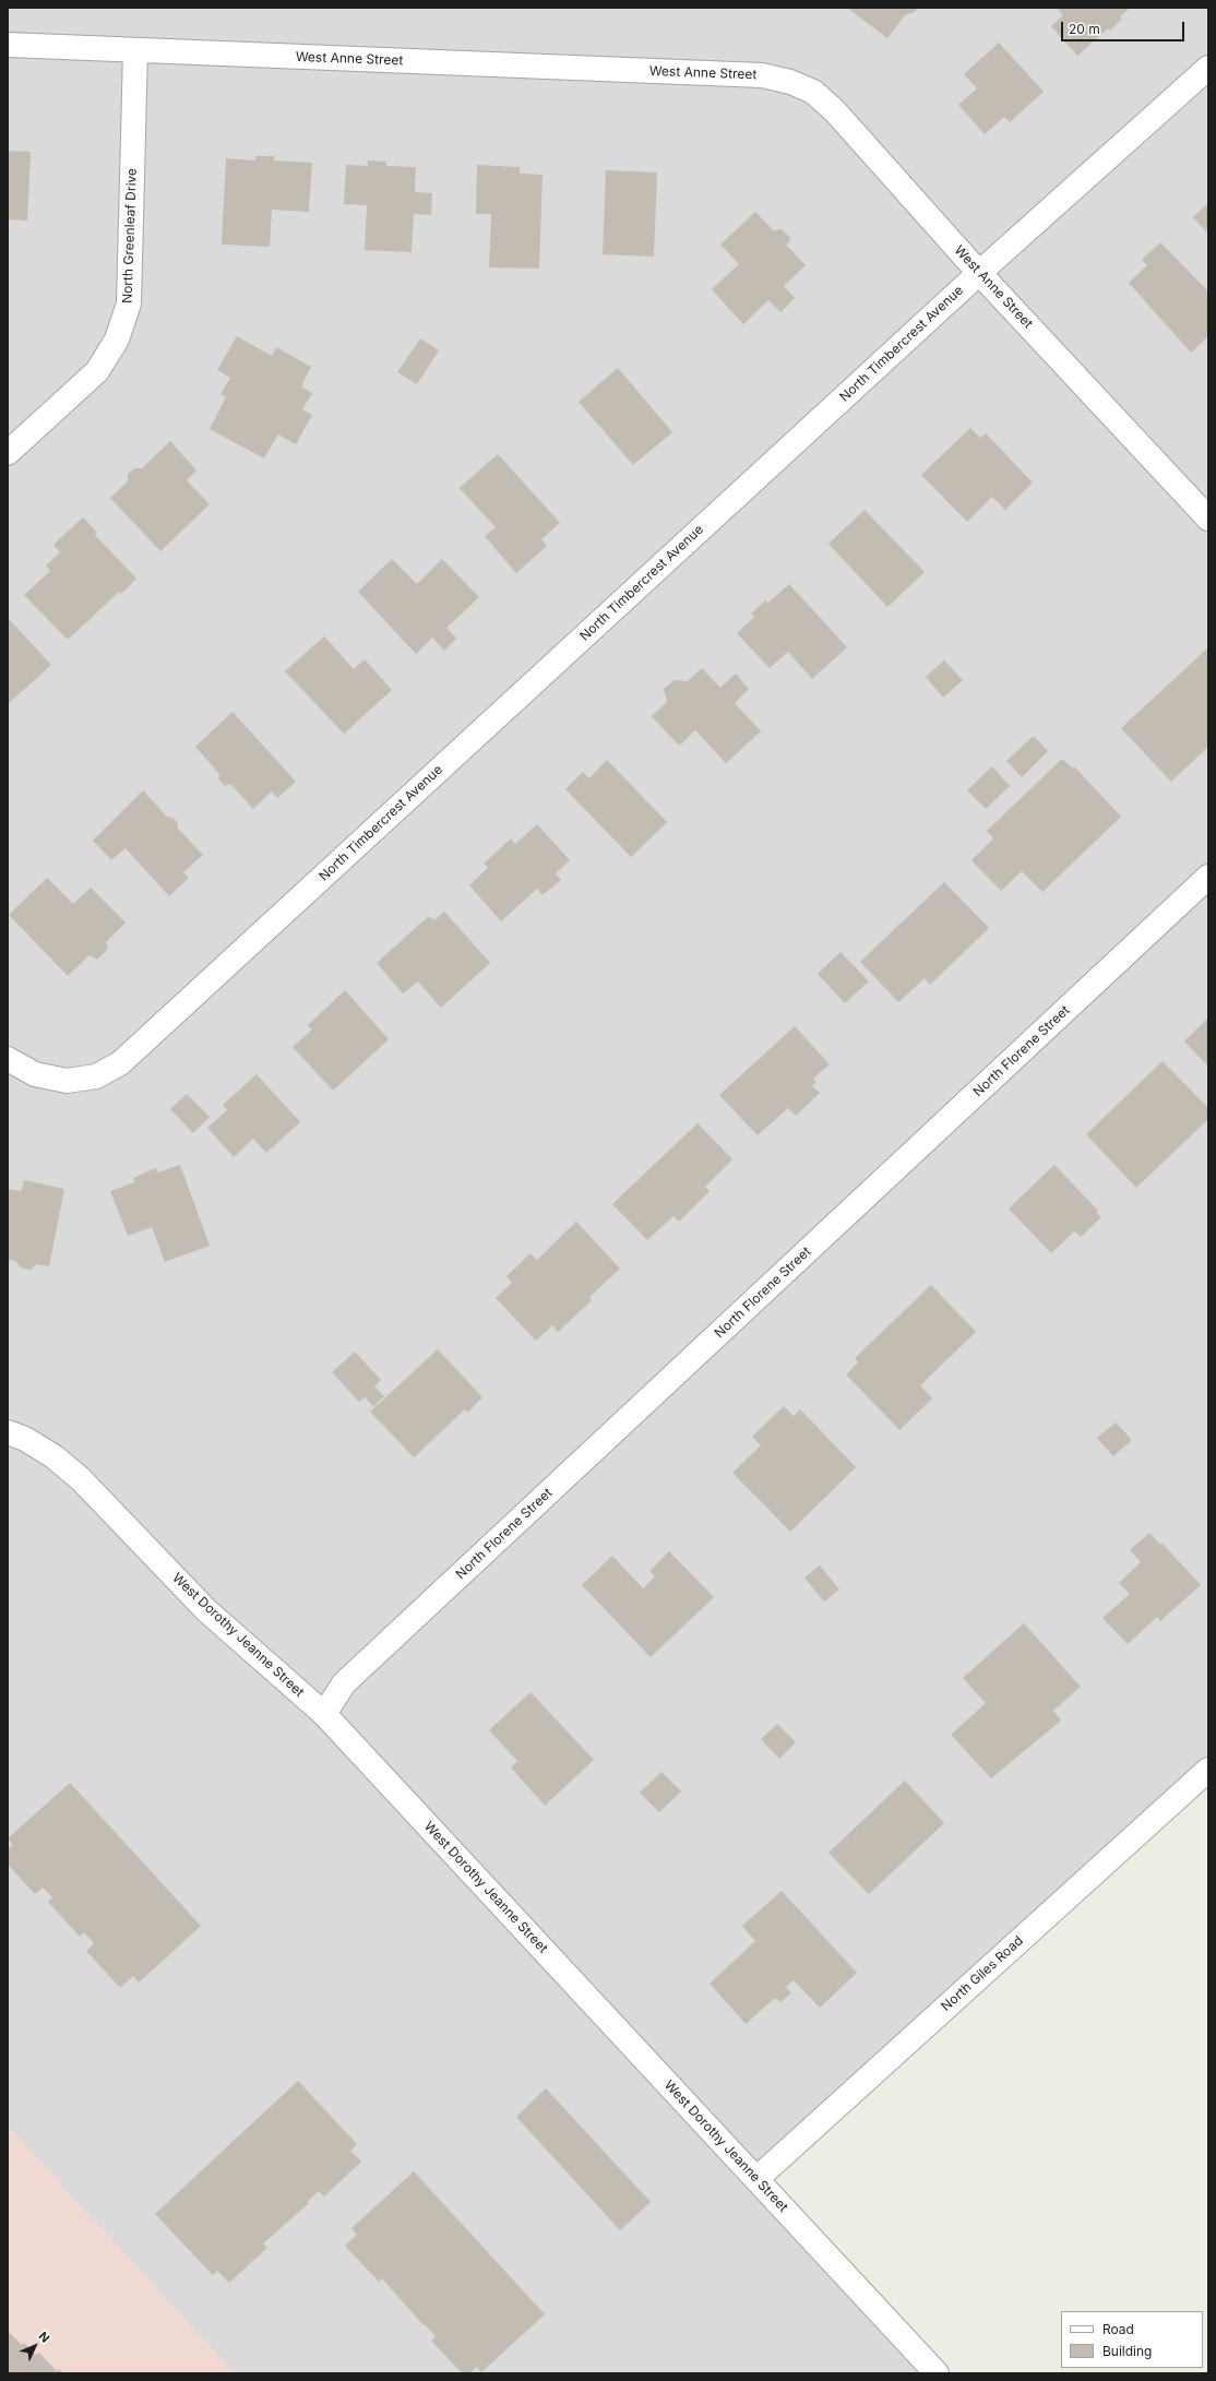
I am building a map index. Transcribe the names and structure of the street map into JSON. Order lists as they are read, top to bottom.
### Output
{
  "streets": {
    "street": [
      "West Anne Street",
      "North Greenleaf Drive",
      "North Timbercrest Avenue",
      "North Florene Street",
      "West Dorothy Jeanne Street",
      "North Giles Road"
    ]
  },
  "crossings": [
    ["West Anne Street", "North Greenleaf Drive"],
    ["West Anne Street", "North Timbercrest Avenue"],
    ["North Florene Street", "West Dorothy Jeanne Street"],
    ["West Dorothy Jeanne Street", "North Giles Road"]
  ],
  "legend": ["Road", "Building"],
  "scale_bar": "20 m",
  "north": "top right"
}
